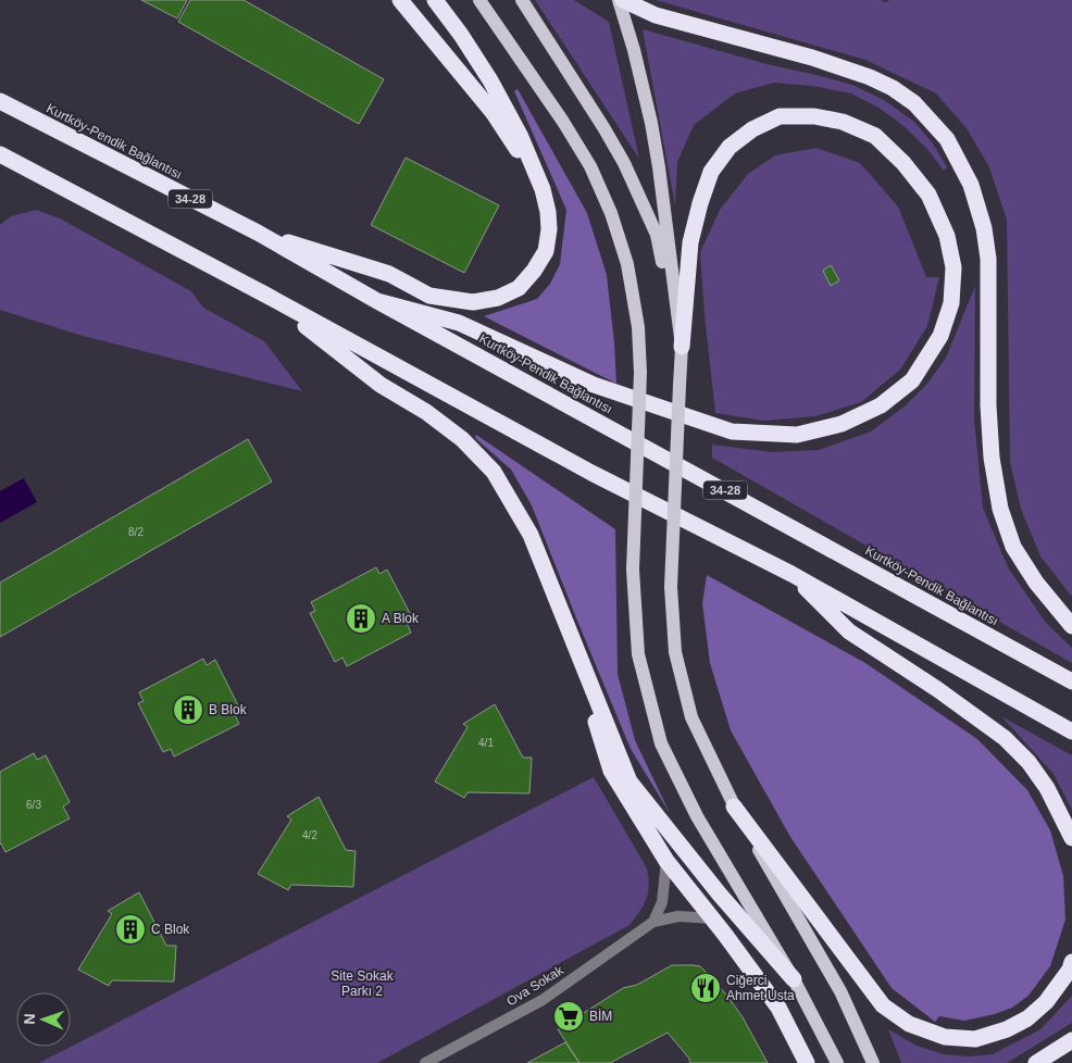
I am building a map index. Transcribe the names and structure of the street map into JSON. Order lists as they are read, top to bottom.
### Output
{
  "streets": {
    "highway": ["Kurtköy-Pendik Bağlantısı", "34-28"],
    "street": ["Ova Sokak"]
  },
  "parks": ["Site Sokak Parkı 2"],
  "places": {
    "building": ["A Blok", "B Blok", "C Blok"],
    "restaurant": ["Ciğerci Ahmet Usta"],
    "supermarket": ["BİM"]
  },
  "house_numbers": [
    "8/2",
    "4/1",
    "6/3",
    "4/2"
  ],
  "north": "left"
}
